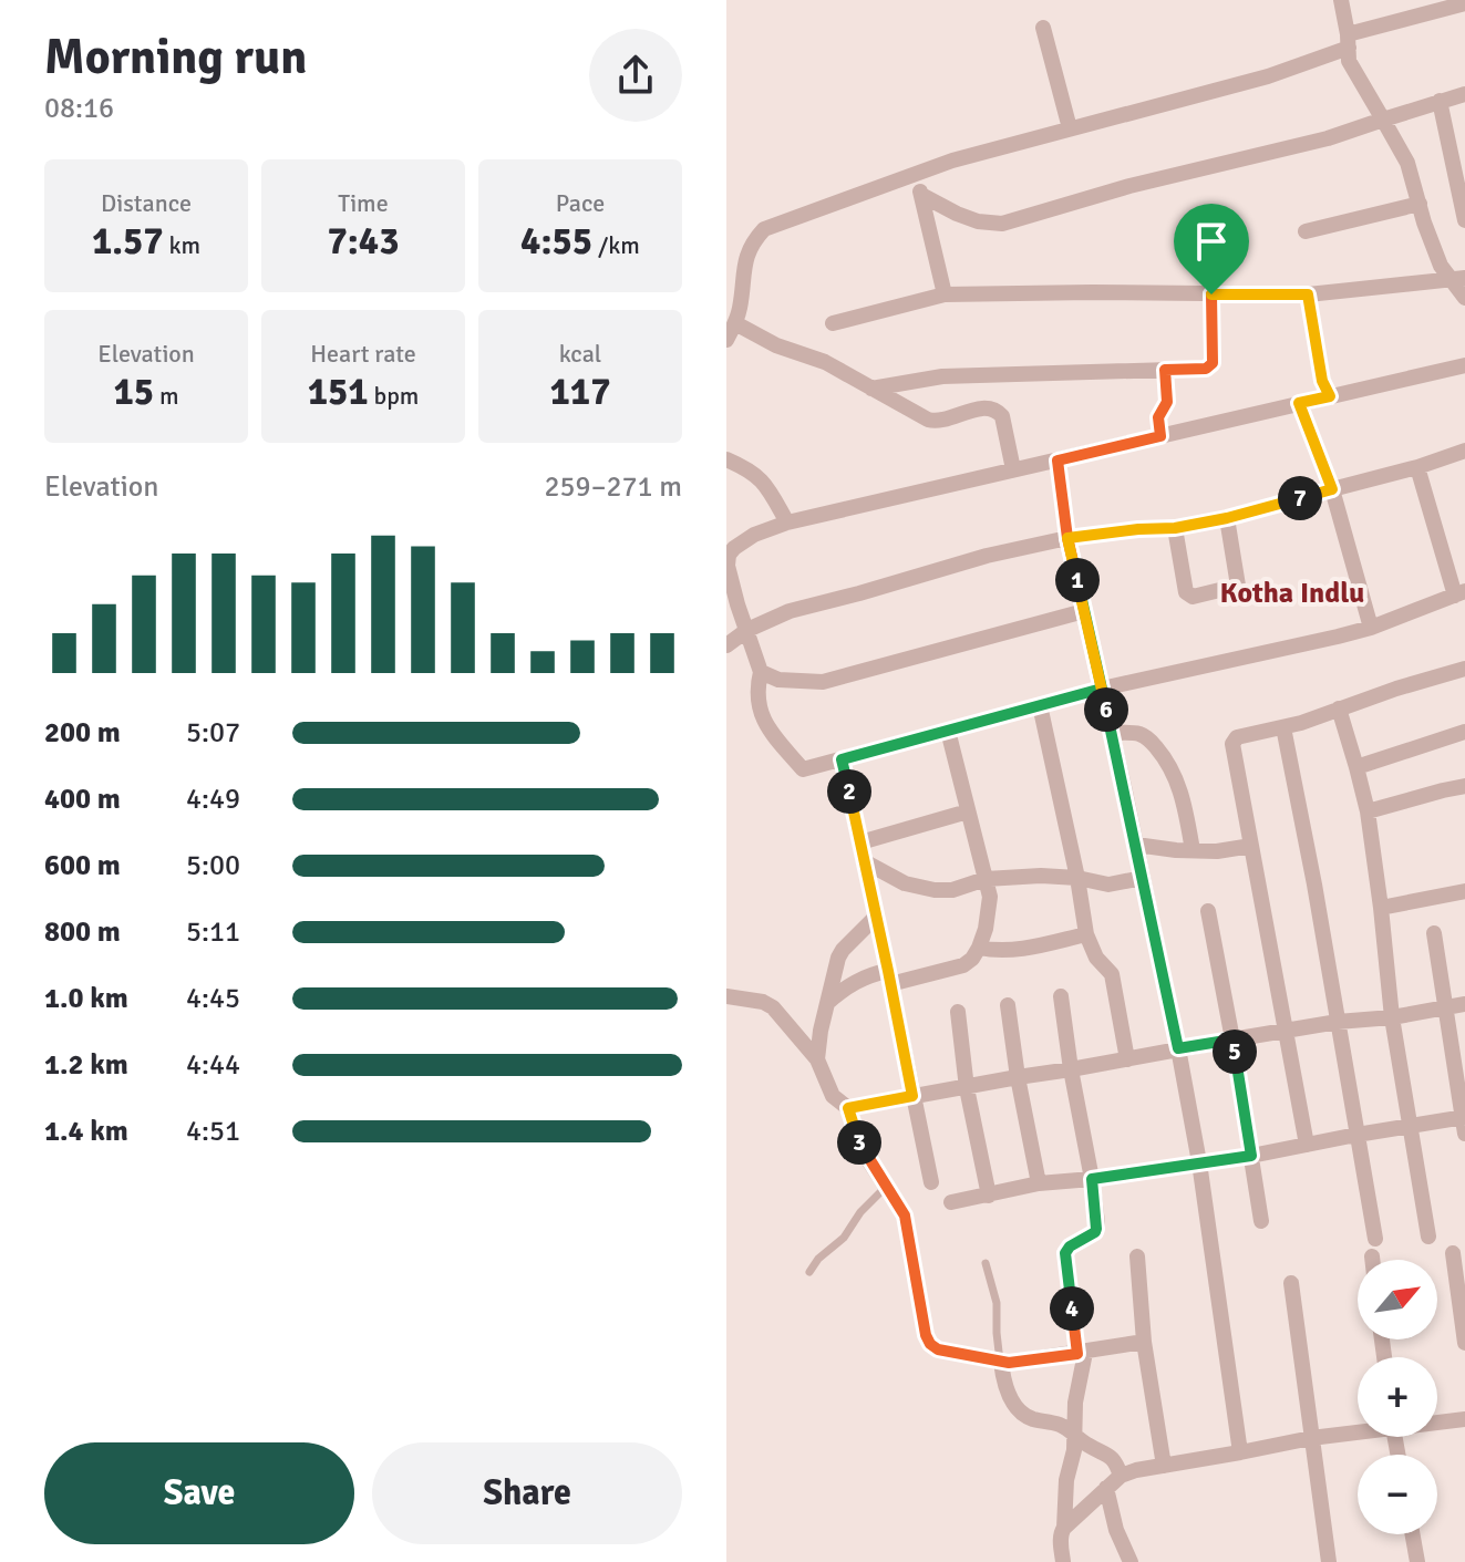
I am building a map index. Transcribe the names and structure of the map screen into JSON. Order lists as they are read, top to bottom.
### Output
{
  "districts": ["Kotha Indlu"],
  "north": "top right",
  "page": {
    "heading": ["Morning run", "08:16"],
    "stats": [
      ["Distance", "1.57 km"],
      ["Time", "7:43"],
      ["Pace", "4:55 /km"],
      ["Elevation", "15 m"],
      ["Heart rate", "151 bpm"],
      ["kcal", "117"]
    ],
    "chart": ["Elevation", "259–271 m"],
    "pins": [
      "7",
      "1",
      "6",
      "2",
      "5",
      "3",
      "4"
    ],
    "list": [
      {
        "name": "200 m",
        "note": "5:07"
      },
      {
        "name": "400 m",
        "note": "4:49"
      },
      {
        "name": "600 m",
        "note": "5:00"
      },
      {
        "name": "800 m",
        "note": "5:11"
      },
      {
        "name": "1.0 km",
        "note": "4:45"
      },
      {
        "name": "1.2 km",
        "note": "4:44"
      },
      {
        "name": "1.4 km",
        "note": "4:51"
      }
    ],
    "map_buttons": ["+", "−"],
    "buttons": ["Save", "Share"]
  }
}
